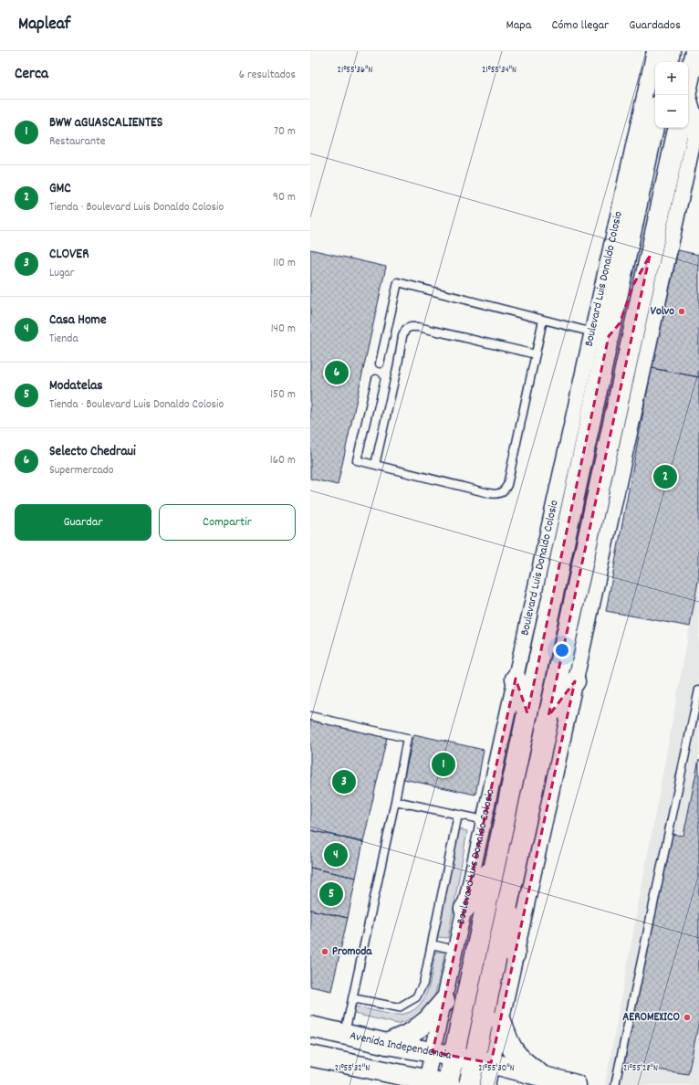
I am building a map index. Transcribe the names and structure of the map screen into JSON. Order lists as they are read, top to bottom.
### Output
{
  "streets": {
    "main road": ["Boulevard Luis Donaldo Colosio", "Avenida Independencia"]
  },
  "crossings": [
    ["Boulevard Luis Donaldo Colosio", "Avenida Independencia"]
  ],
  "places": ["Volvo", "Promoda", "AEROMEXICO"],
  "page": {
    "header": "Mapleaf",
    "nav": ["Mapa", "Cómo llegar", "Guardados"],
    "heading": ["Cerca", "6 resultados"],
    "map_buttons": ["+", "−"],
    "list": [
      {
        "mark": "1",
        "name": "BWW aGUASCALIENTES",
        "note": "Restaurante",
        "value": "70 m"
      },
      {
        "mark": "2",
        "name": "GMC",
        "note": "Tienda · Boulevard Luis Donaldo Colosio",
        "value": "90 m"
      },
      {
        "mark": "3",
        "name": "CLOVER",
        "note": "Lugar",
        "value": "110 m"
      },
      {
        "mark": "4",
        "name": "Casa Home",
        "note": "Tienda",
        "value": "140 m"
      },
      {
        "mark": "5",
        "name": "Modatelas",
        "note": "Tienda · Boulevard Luis Donaldo Colosio",
        "value": "150 m"
      },
      {
        "mark": "6",
        "name": "Selecto Chedraui",
        "note": "Supermercado",
        "value": "160 m"
      }
    ],
    "pins": [
      "6",
      "2",
      "1",
      "3",
      "4",
      "5"
    ],
    "buttons": ["Guardar", "Compartir"]
  },
  "coordinates": [
    "21°55'36\"N",
    "21°55'34\"N",
    "21°55'32\"N",
    "21°55'30\"N",
    "21°55'28\"N"
  ]
}
